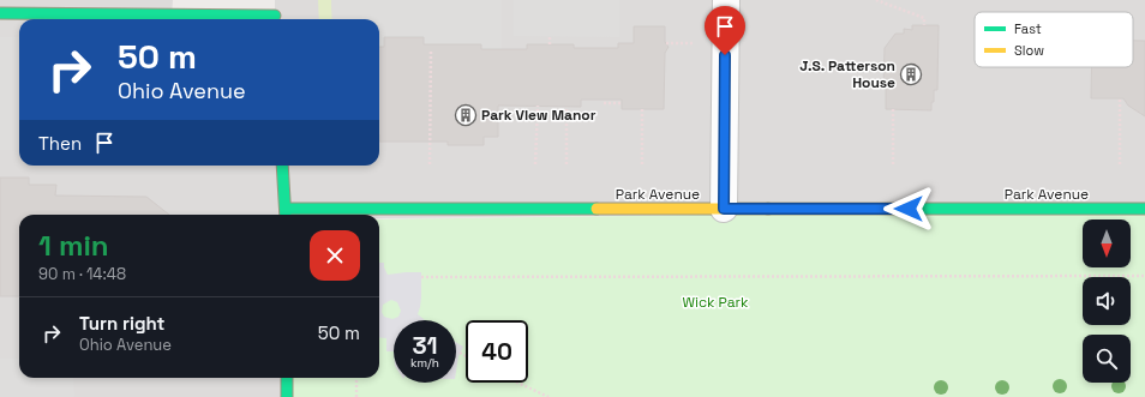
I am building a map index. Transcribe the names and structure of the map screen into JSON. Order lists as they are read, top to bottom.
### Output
{
  "streets": {
    "street": ["Park Avenue"]
  },
  "parks": ["Wick Park"],
  "places": {
    "building": ["J.S. Patterson House", "Park View Manor"]
  },
  "legend": ["Fast", "Slow"],
  "north": "bottom",
  "page": {
    "turn": ["50 m", "Ohio Avenue"],
    "then": "Then",
    "heading": ["1 min", "90 m · 14:48"],
    "list": [
      {
        "name": "Turn right",
        "note": "Ohio Avenue",
        "value": "50 m"
      }
    ],
    "speed": "31 km/h",
    "limit": "40"
  }
}
